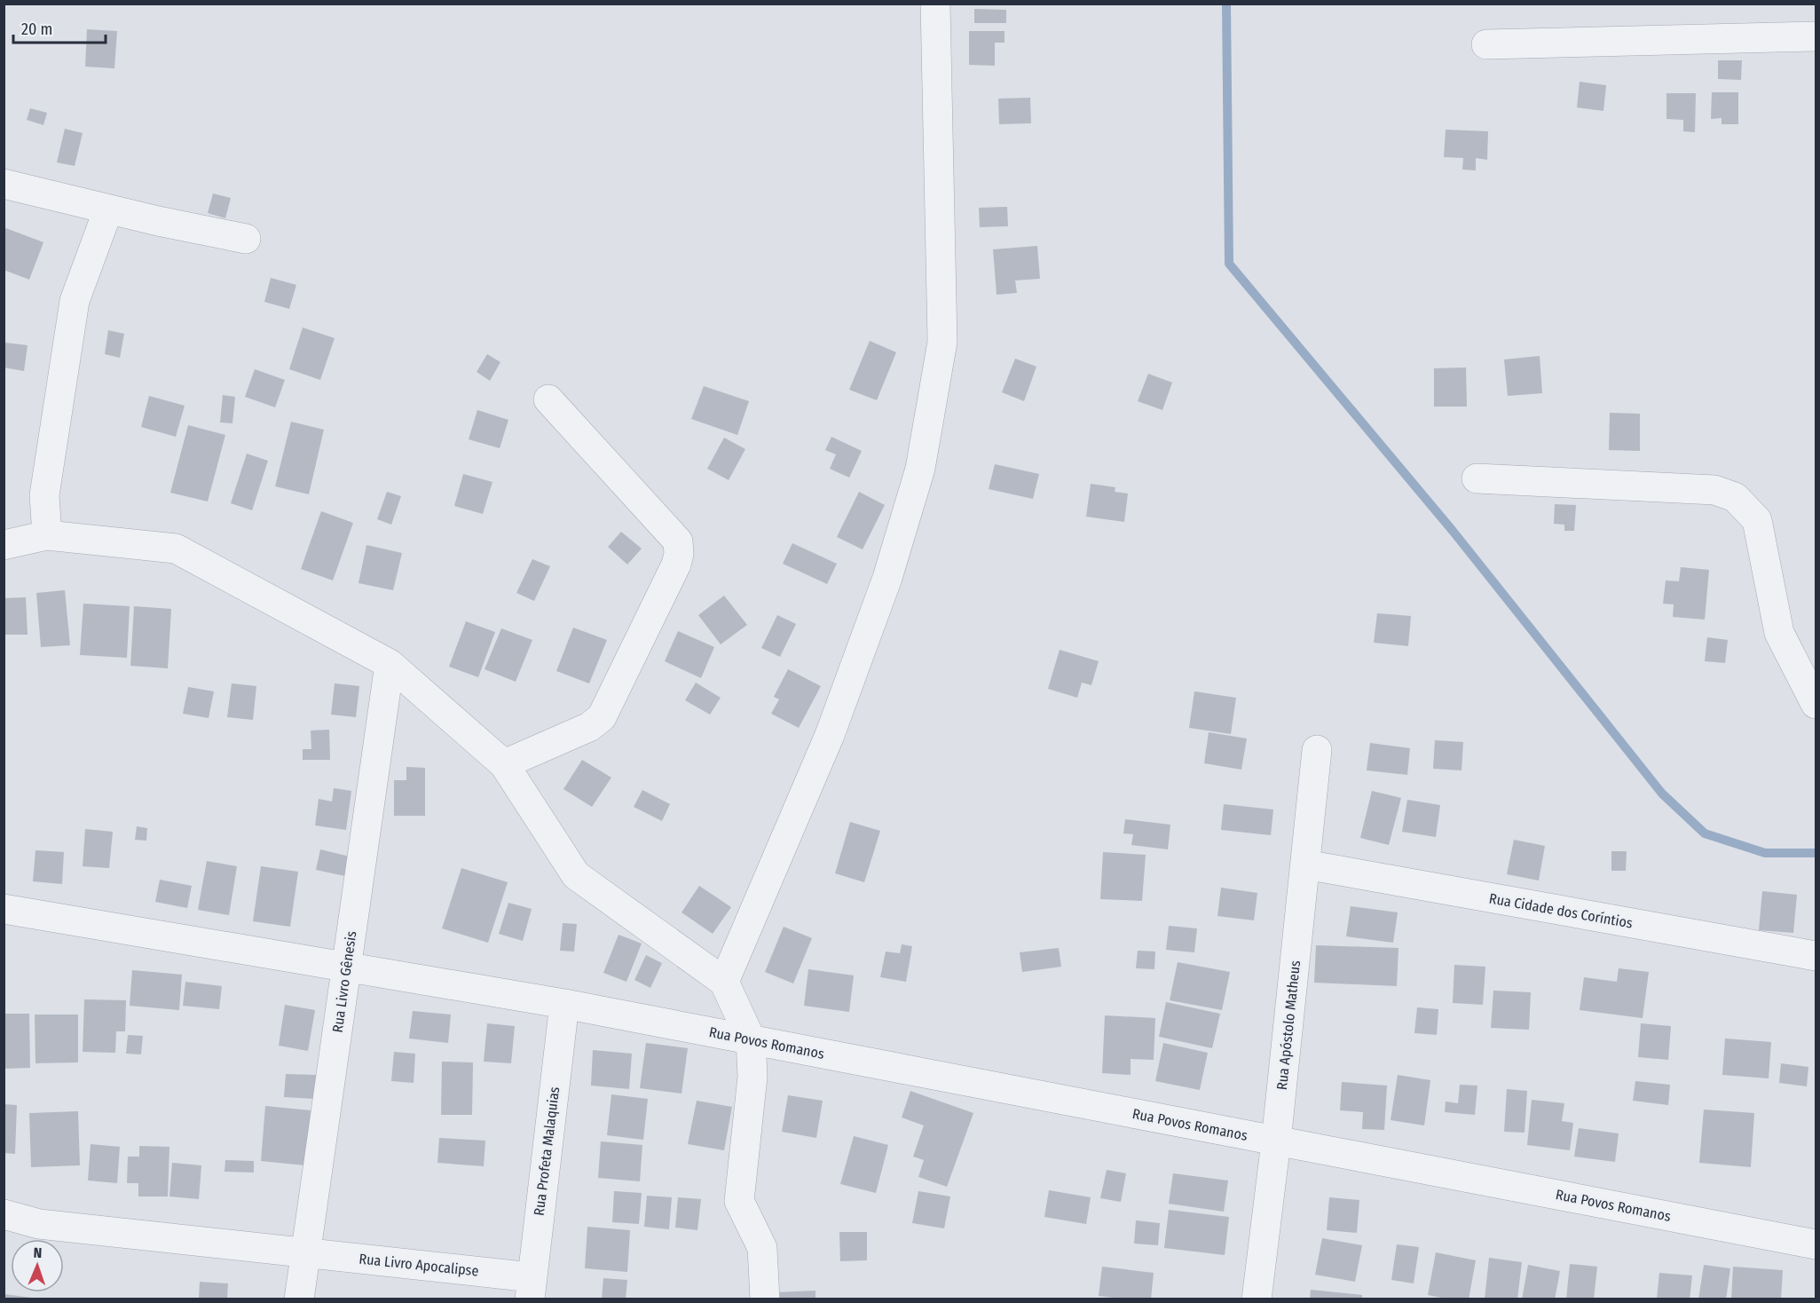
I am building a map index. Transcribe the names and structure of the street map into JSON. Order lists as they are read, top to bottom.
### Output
{
  "streets": {
    "street": [
      "Rua Cidade dos Coríntios",
      "Rua Livro Gênesis",
      "Rua Apóstolo Matheus",
      "Rua Povos Romanos",
      "Rua Profeta Malaquias",
      "Rua Livro Apocalipse"
    ]
  },
  "crossings": [
    ["Rua Cidade dos Coríntios", "Rua Apóstolo Matheus"],
    ["Rua Livro Gênesis", "Rua Povos Romanos"],
    ["Rua Livro Gênesis", "Rua Livro Apocalipse"],
    ["Rua Apóstolo Matheus", "Rua Povos Romanos"],
    ["Rua Povos Romanos", "Rua Profeta Malaquias"],
    ["Rua Profeta Malaquias", "Rua Livro Apocalipse"]
  ],
  "scale_bar": "20 m",
  "north": "top"
}
